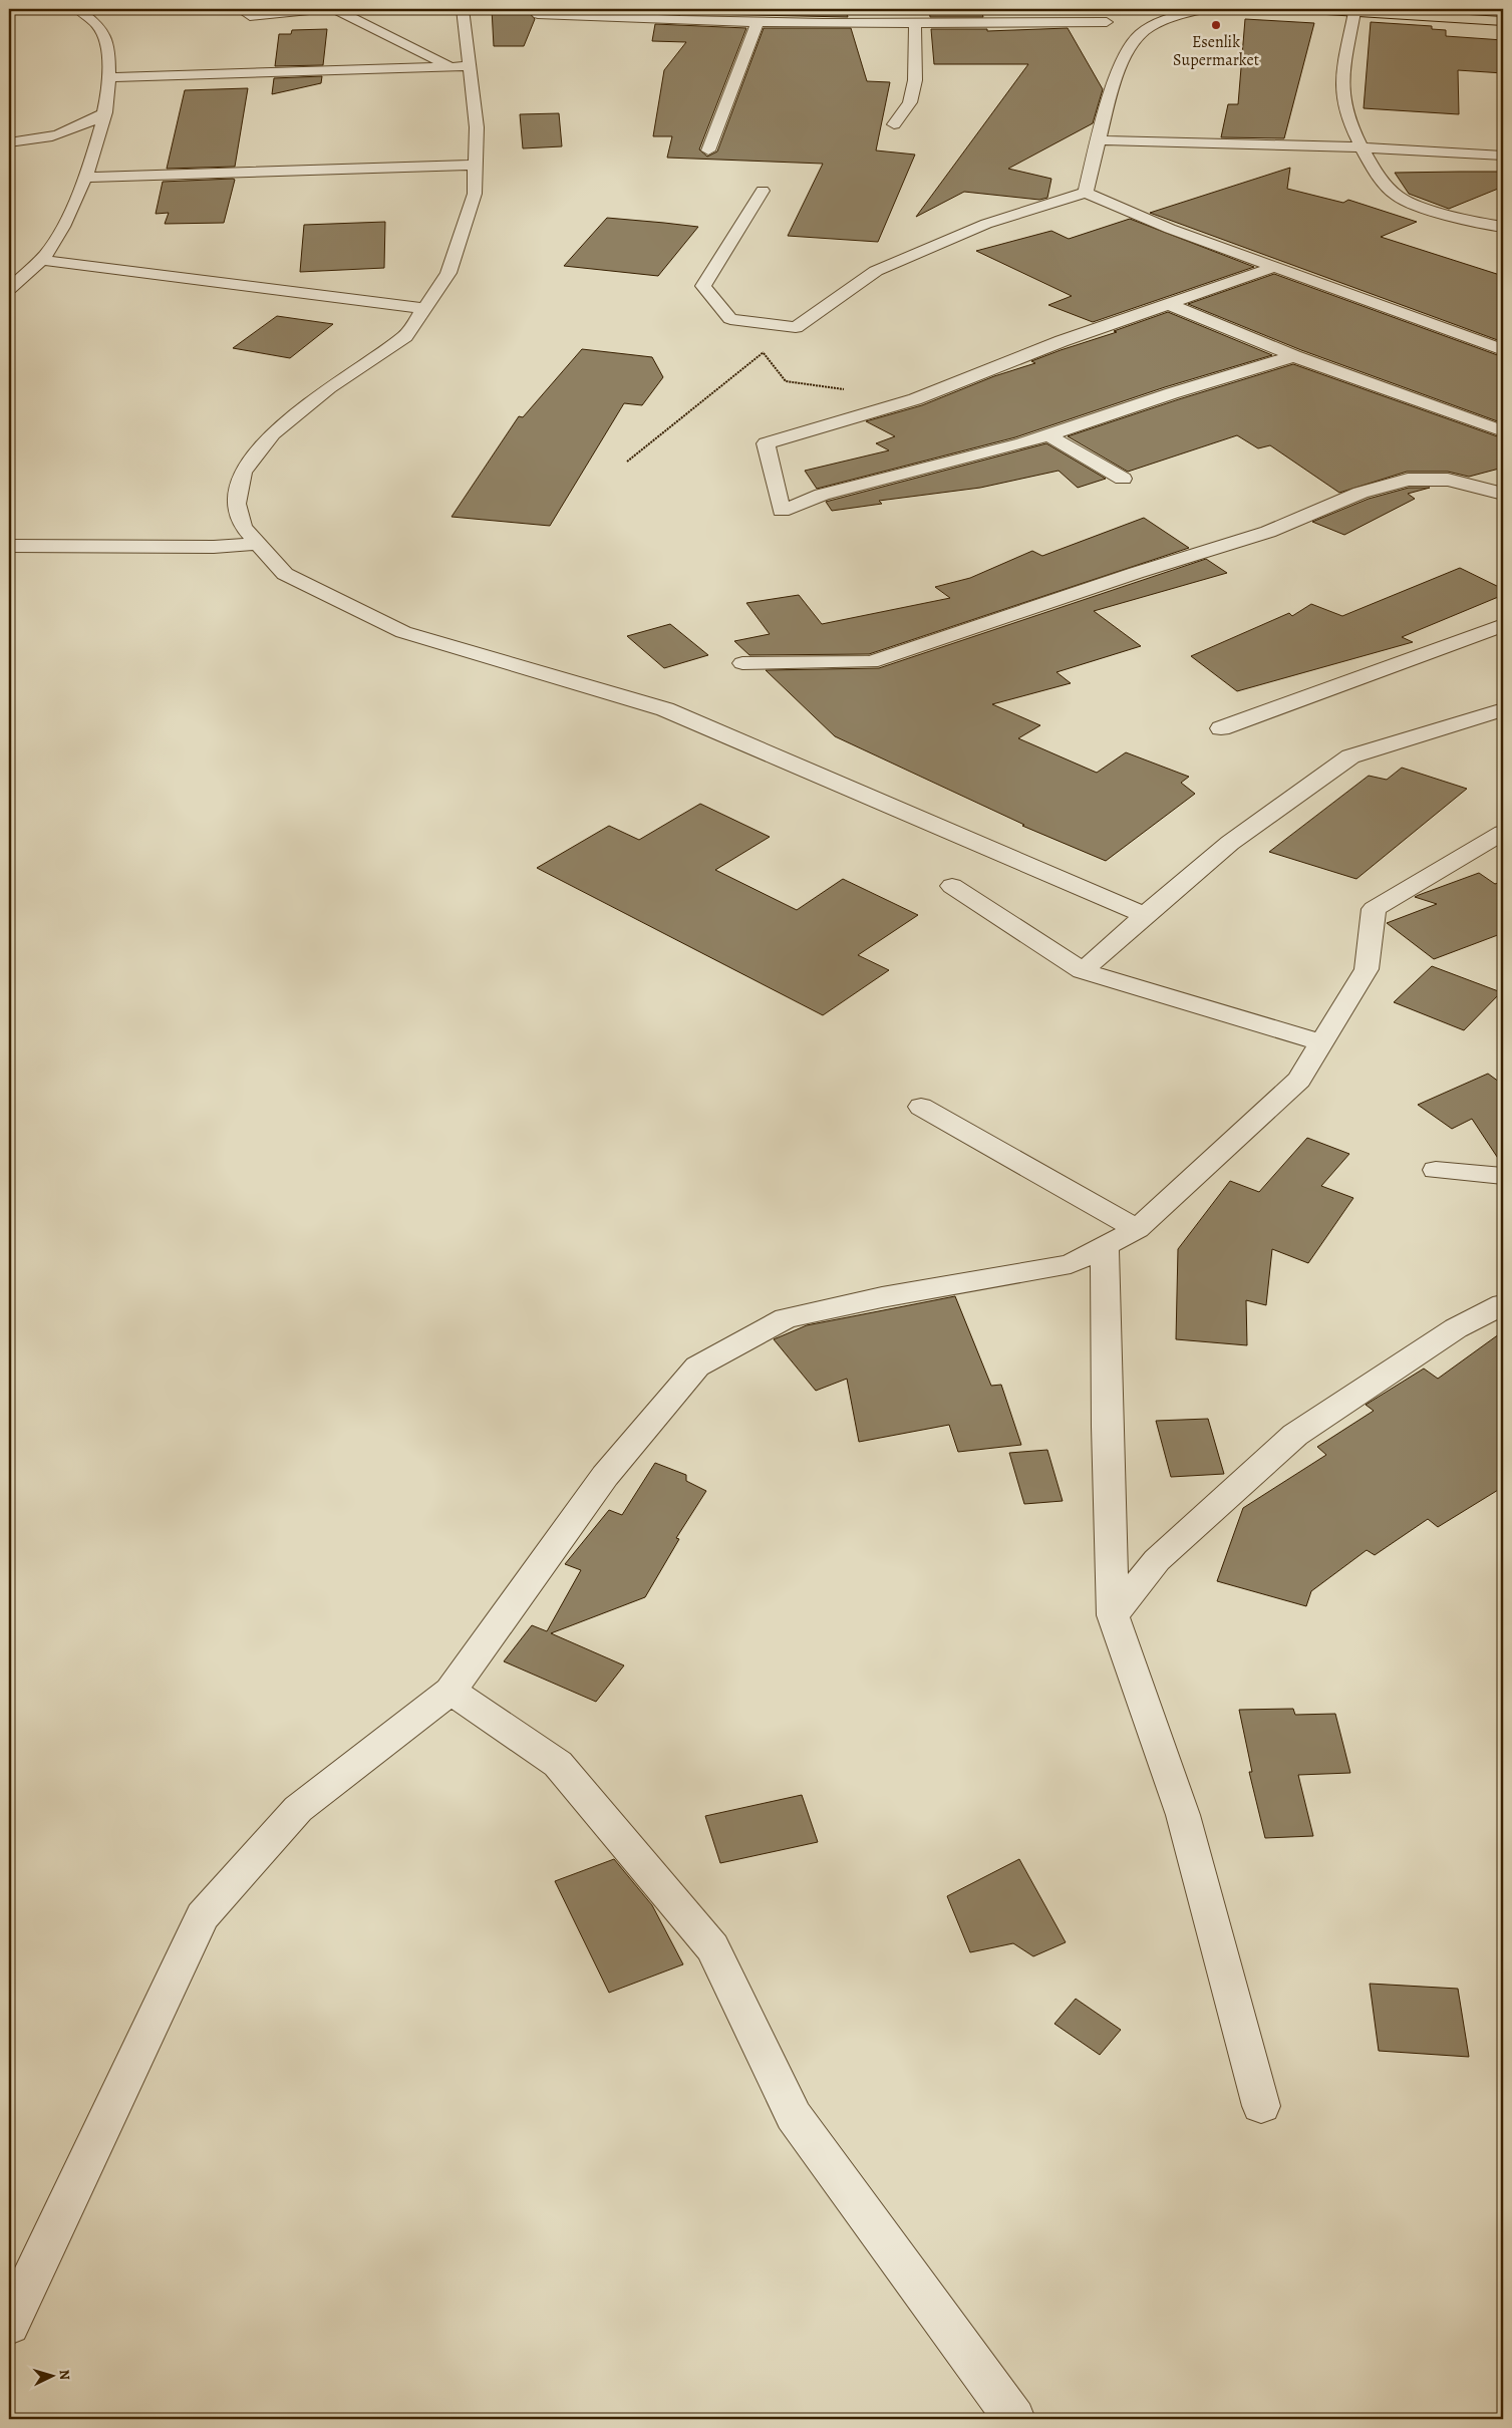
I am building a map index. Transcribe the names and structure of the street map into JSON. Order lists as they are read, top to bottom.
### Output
{
  "places": ["Esenlik Supermarket"],
  "north": "right"
}
